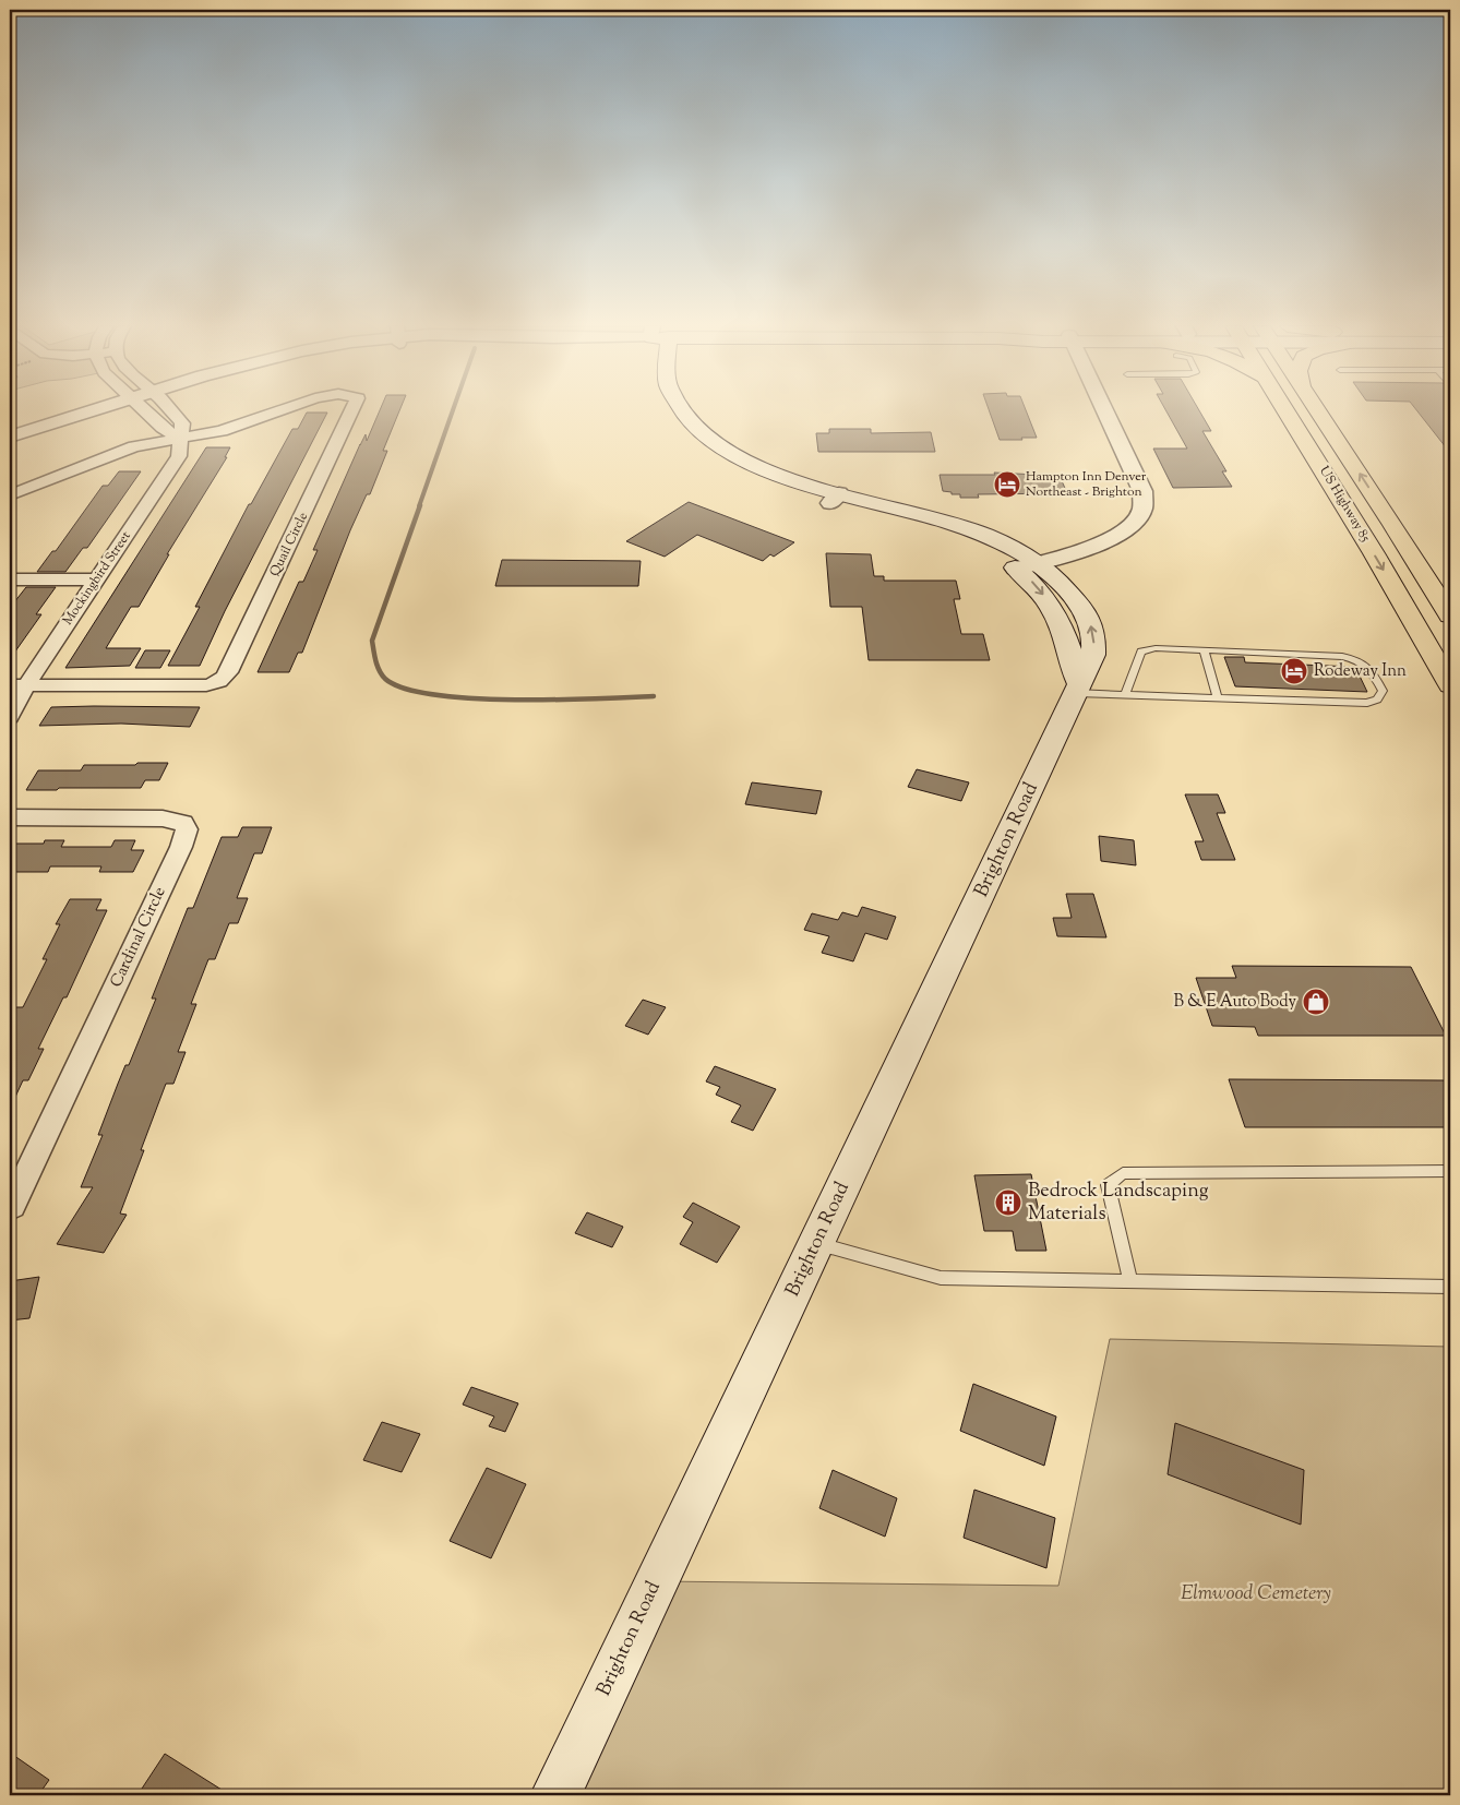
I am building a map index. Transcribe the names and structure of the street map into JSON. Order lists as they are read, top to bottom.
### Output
{
  "streets": {
    "highway": ["US Highway 85"],
    "main road": ["Brighton Road"],
    "street": ["Quail Circle", "Mockingbird Street", "Cardinal Circle"]
  },
  "crossings": [
    ["Quail Circle", "Mockingbird Street"]
  ],
  "parks": ["Elmwood Cemetery"],
  "places": {
    "hotel": ["Hampton Inn Denver Northeast - Brighton", "Rodeway Inn"],
    "shop": ["B & E Auto Body"],
    "building": ["Bedrock Landscaping Materials"]
  }
}
